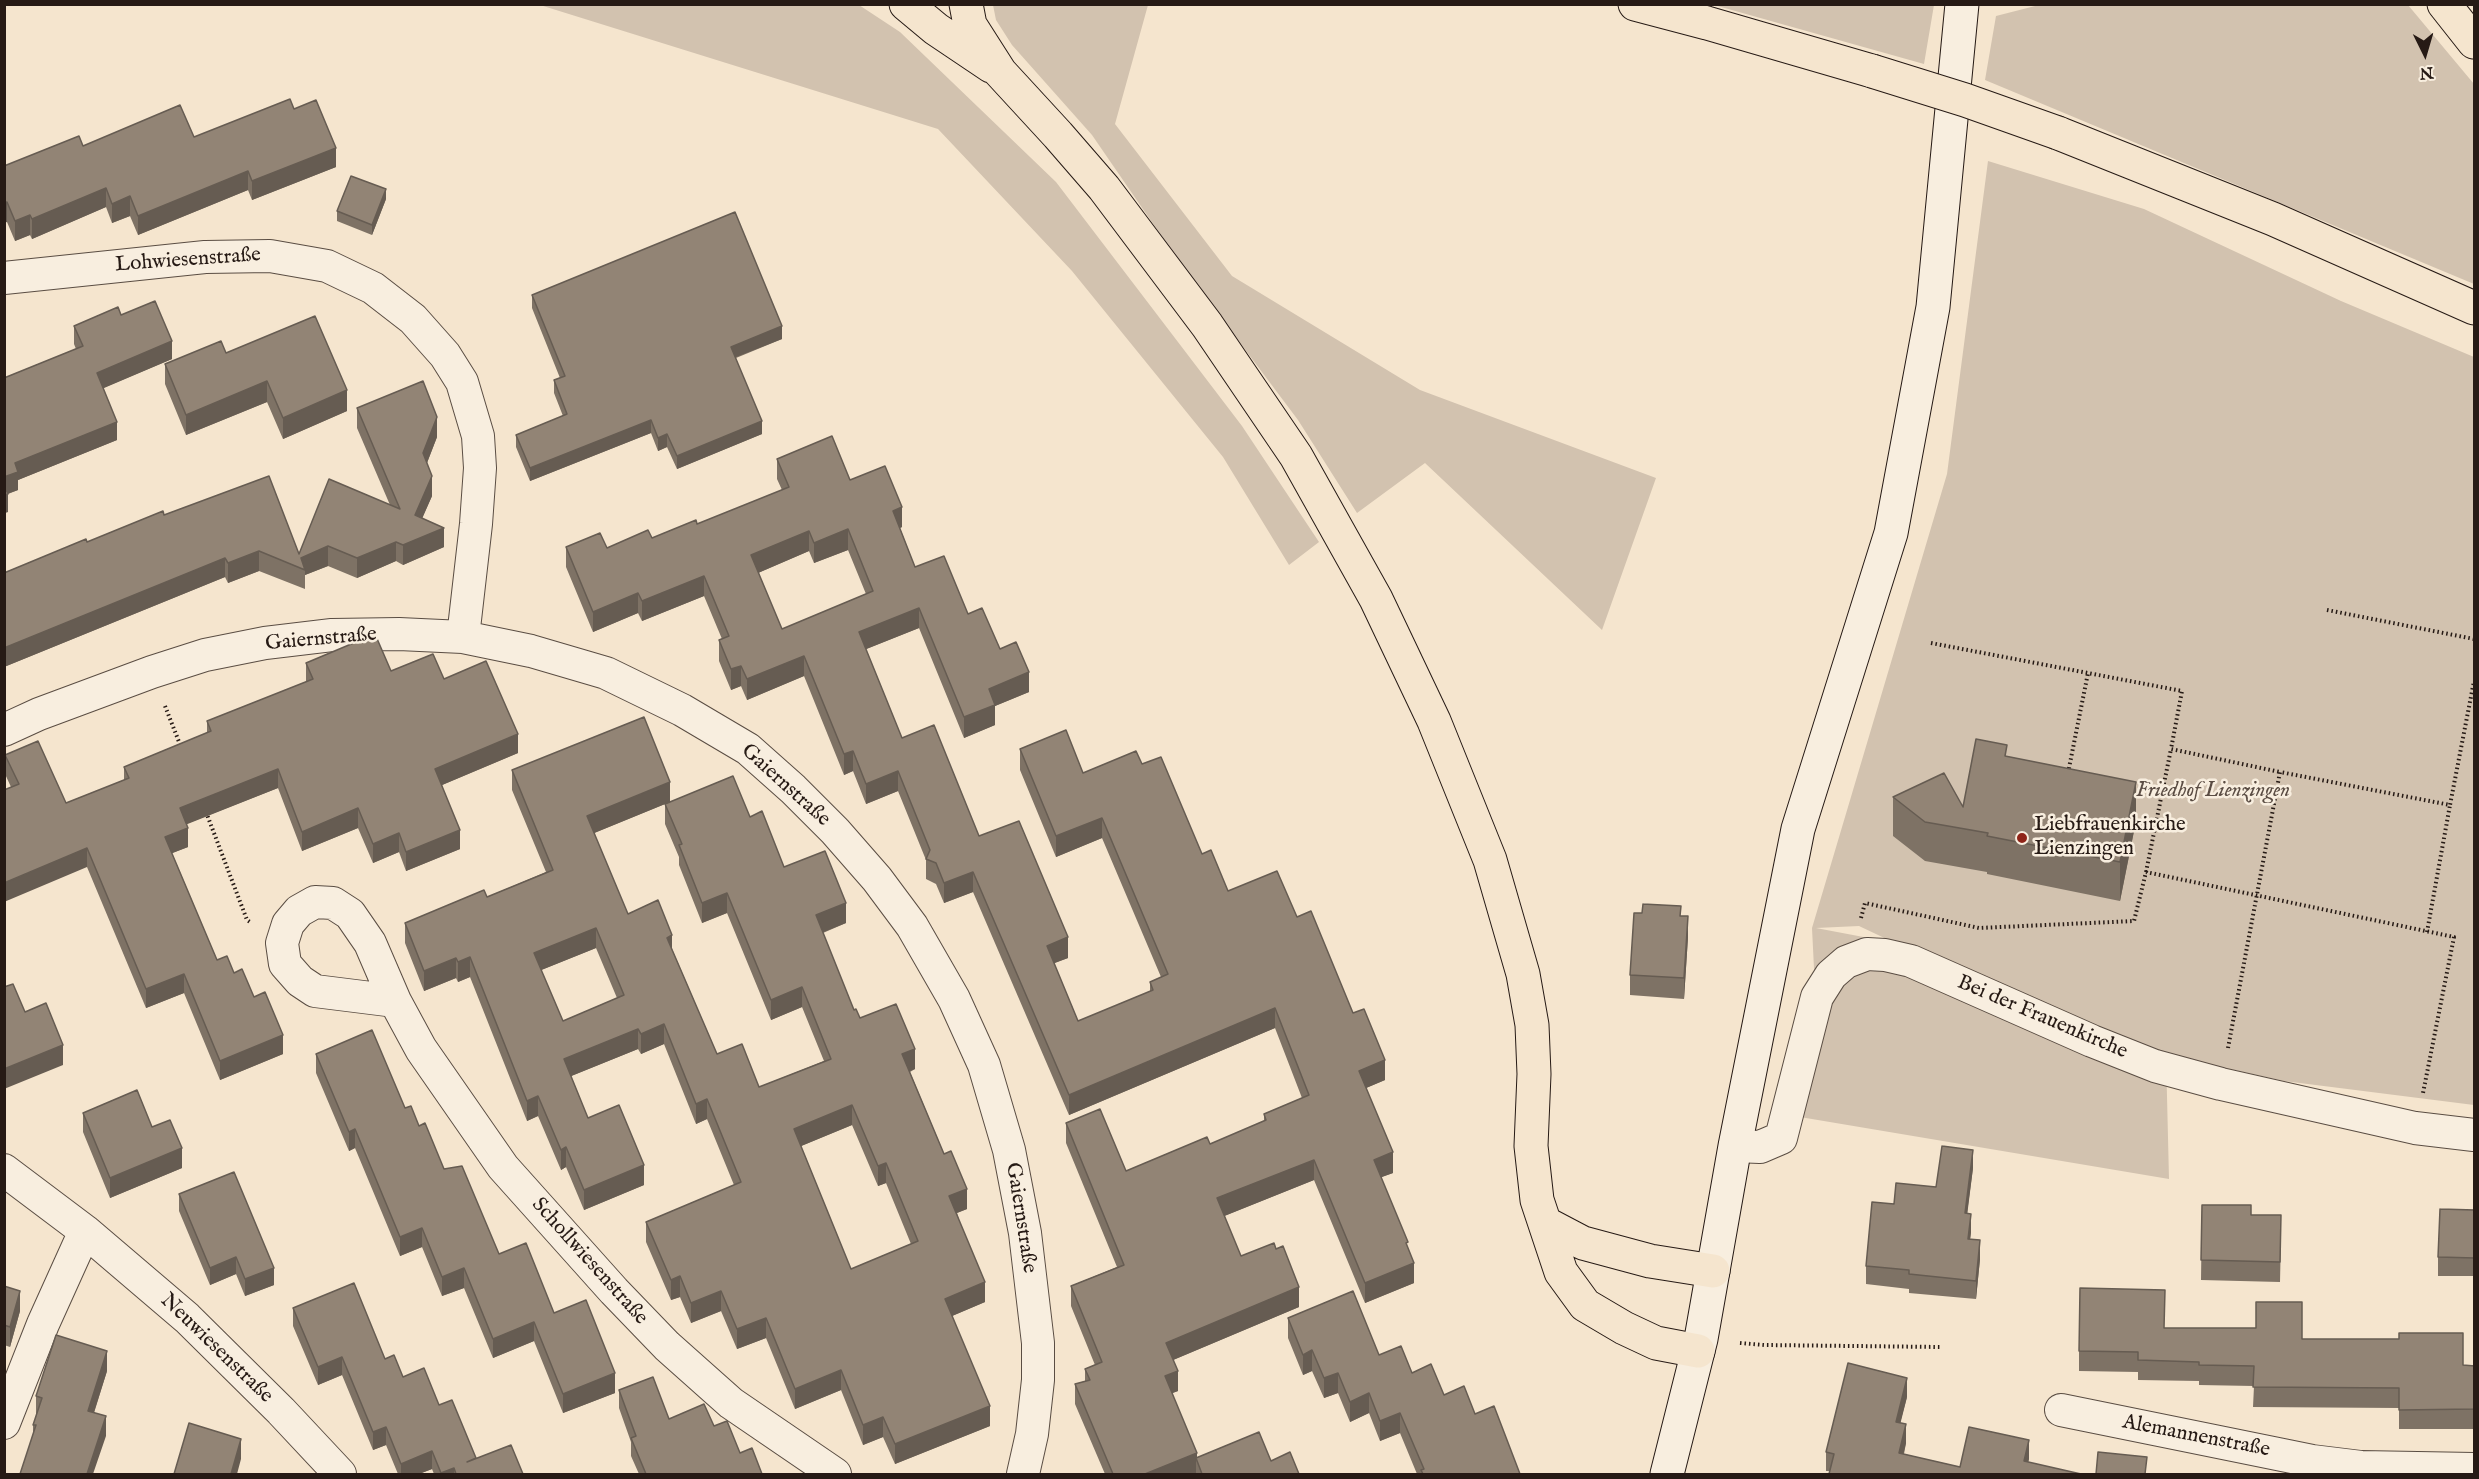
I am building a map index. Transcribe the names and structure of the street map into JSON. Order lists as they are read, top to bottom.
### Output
{
  "streets": {
    "street": [
      "Lohwiesenstraße",
      "Gaiernstraße",
      "Bei der Frauenkirche",
      "Schollwiesenstraße",
      "Neuwiesenstraße",
      "Alemannenstraße"
    ]
  },
  "crossings": [
    ["Lohwiesenstraße", "Gaiernstraße"]
  ],
  "parks": ["Friedhof Lienzingen"],
  "places": ["Liebfrauenkirche Lienzingen"],
  "north": "bottom"
}
